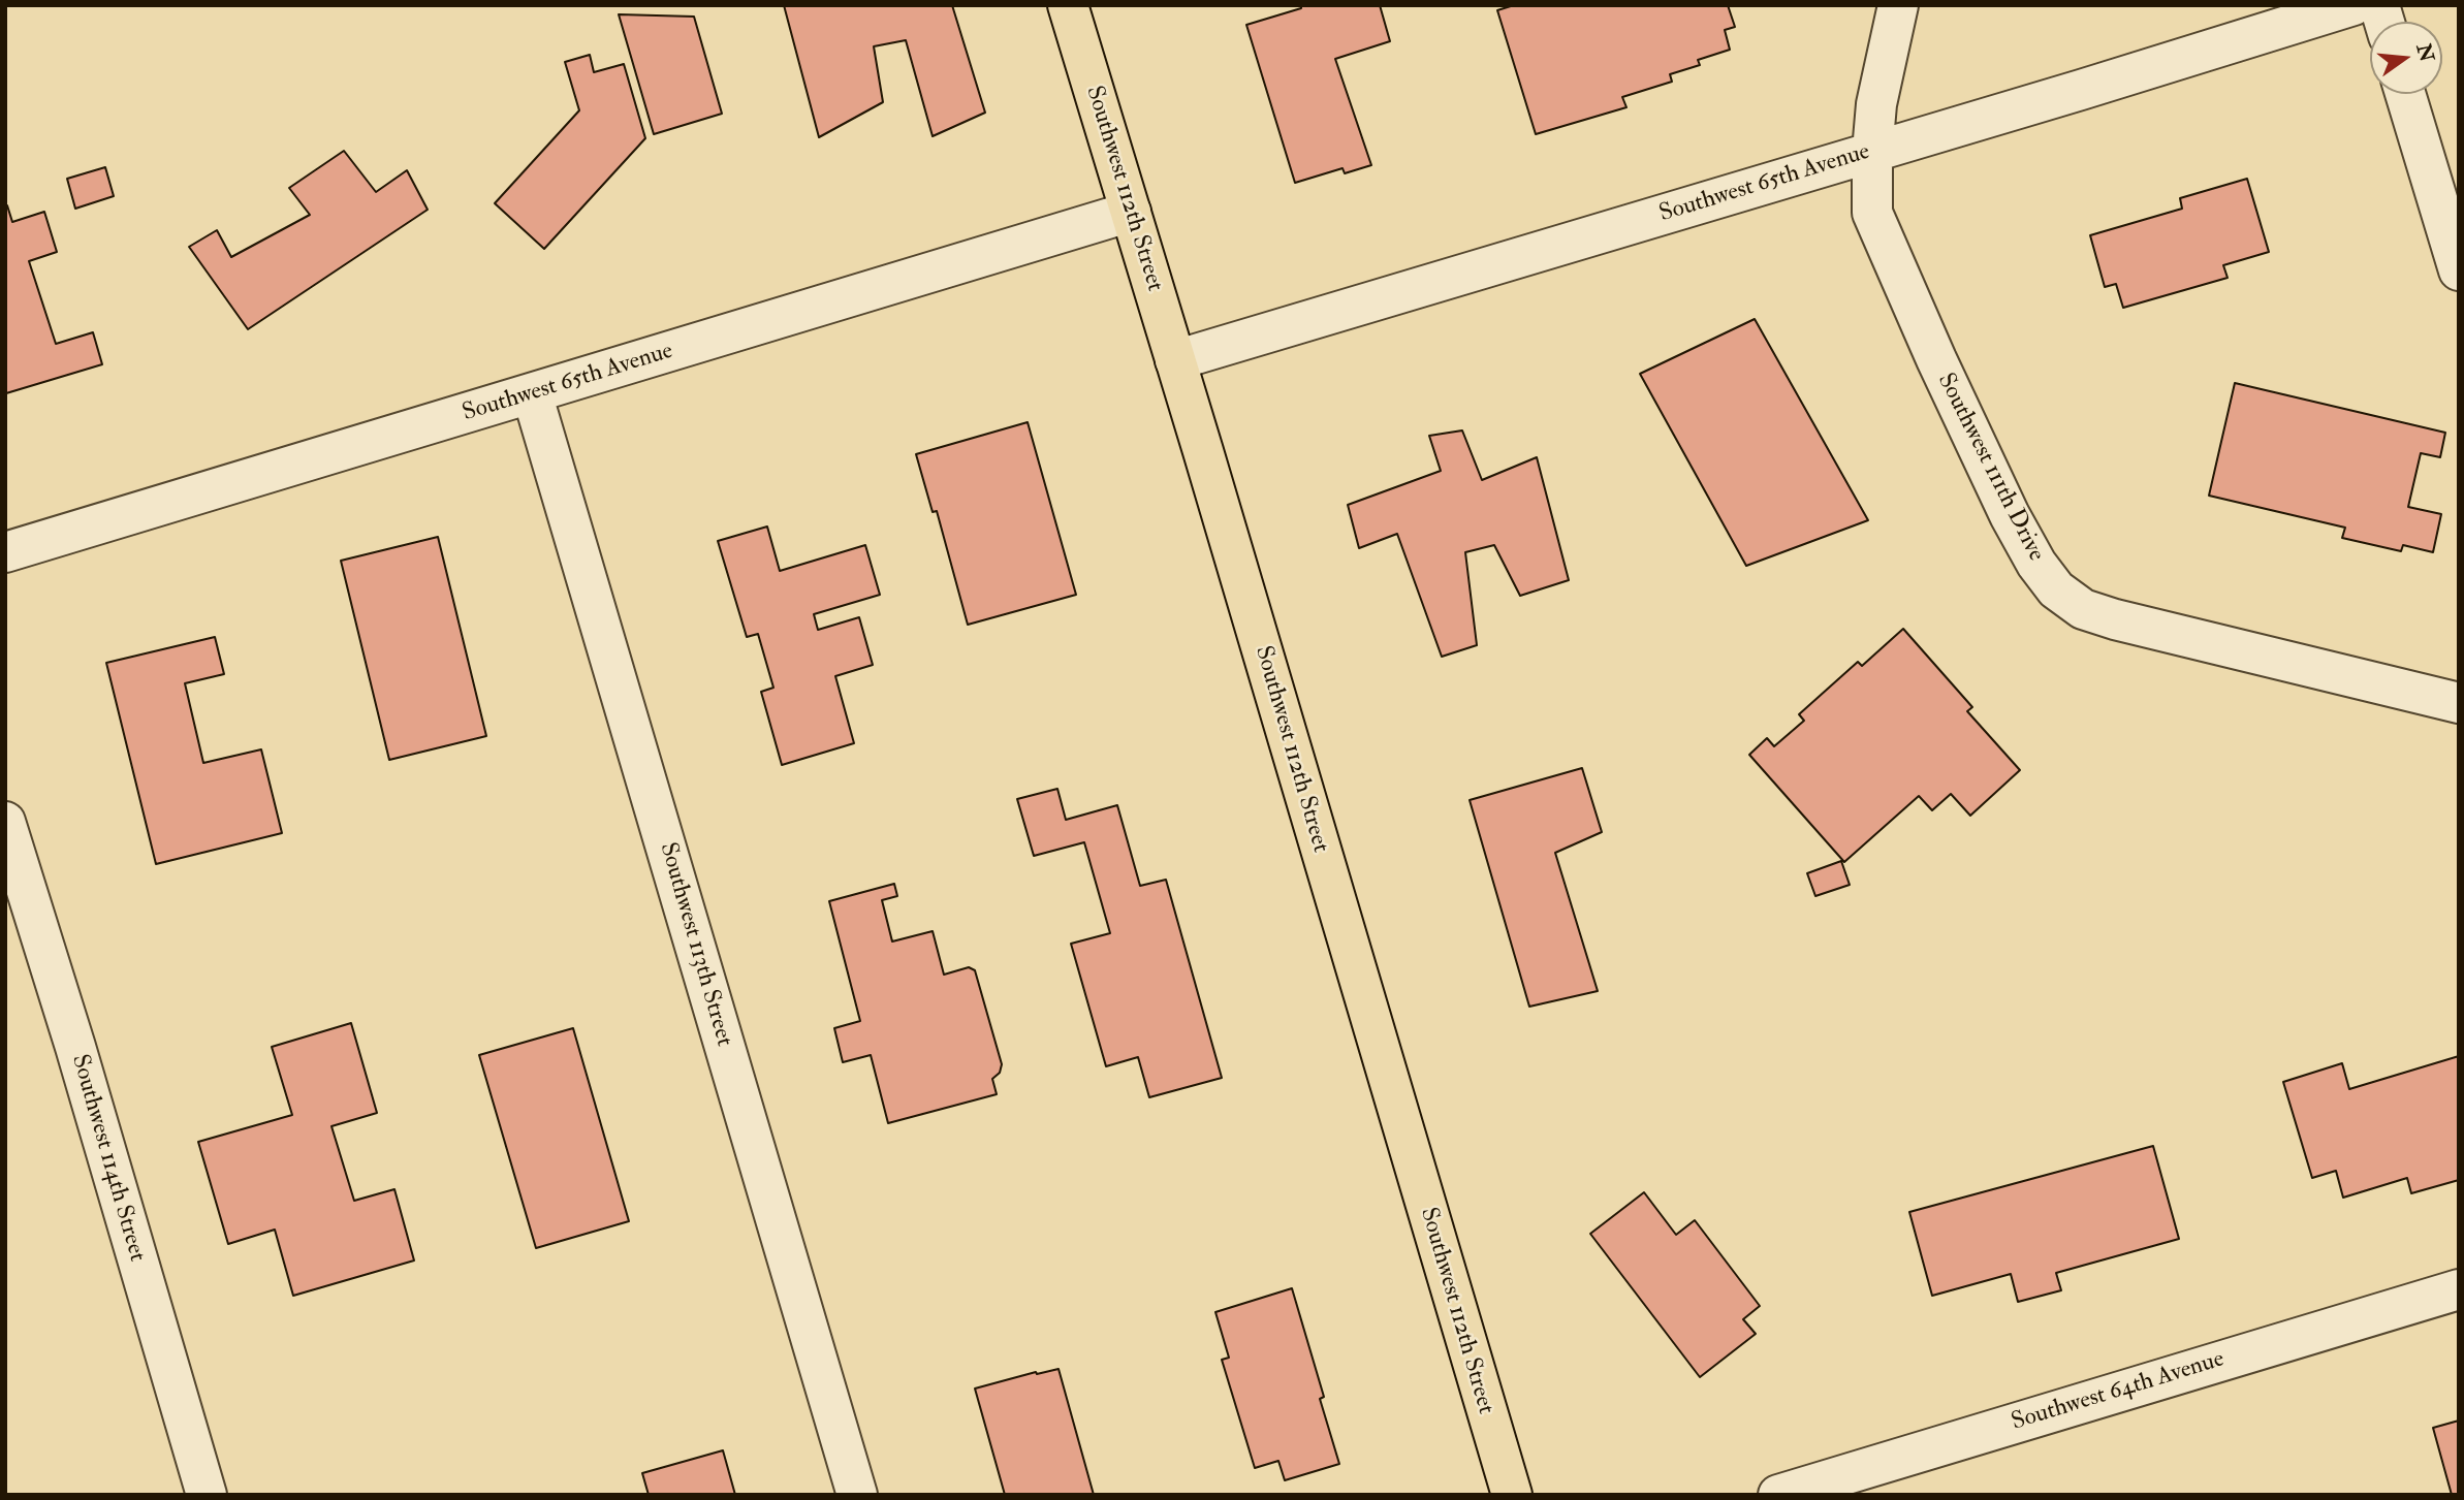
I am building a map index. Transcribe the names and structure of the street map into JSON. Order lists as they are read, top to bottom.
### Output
{
  "streets": {
    "main road": ["Southwest 112th Street"],
    "street": [
      "Southwest 65th Avenue",
      "Southwest 111th Drive",
      "Southwest 113th Street",
      "Southwest 114th Street",
      "Southwest 64th Avenue"
    ]
  },
  "crossings": [
    ["Southwest 65th Avenue", "Southwest 112th Street"],
    ["Southwest 65th Avenue", "Southwest 111th Drive"],
    ["Southwest 65th Avenue", "Southwest 113th Street"]
  ],
  "north": "right"
}
